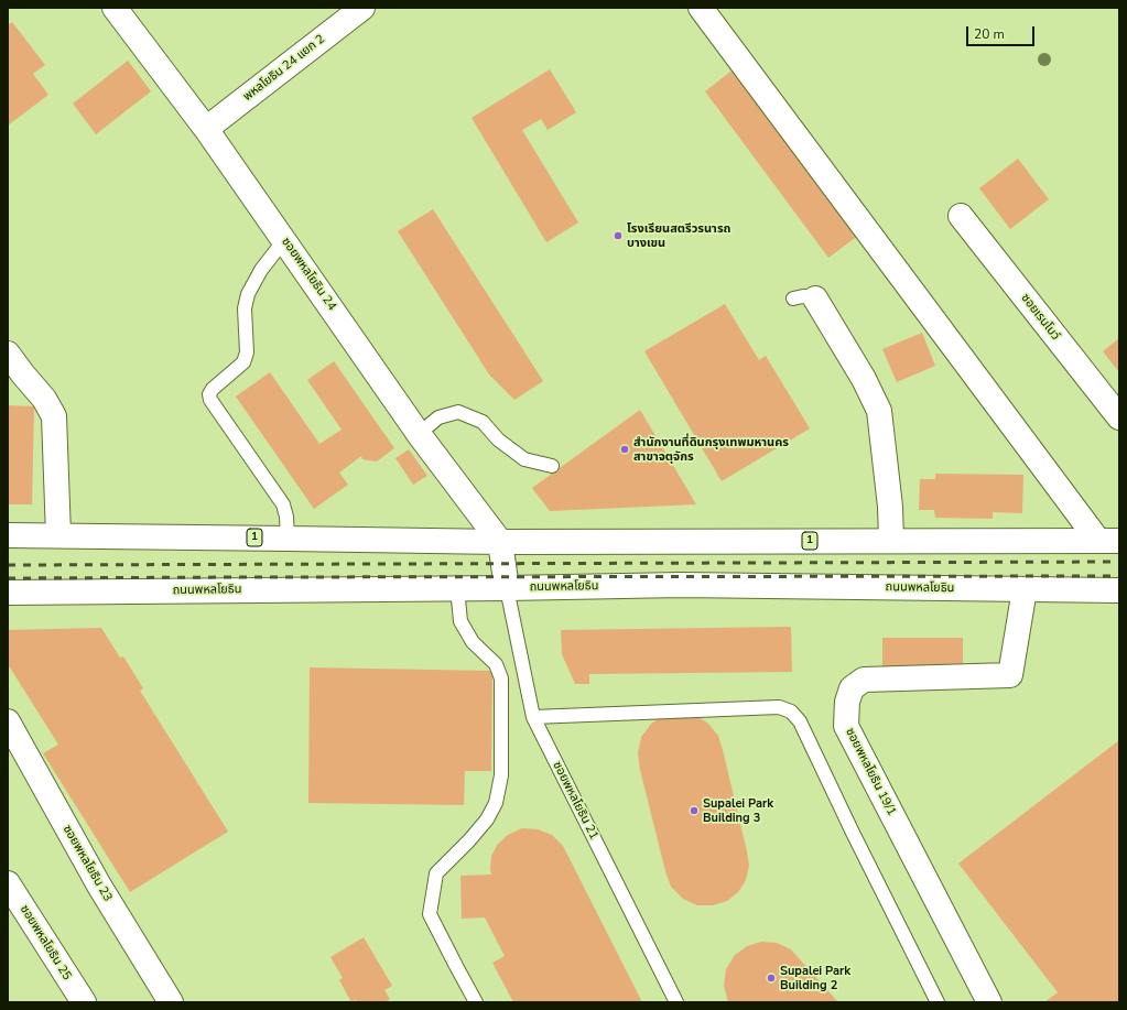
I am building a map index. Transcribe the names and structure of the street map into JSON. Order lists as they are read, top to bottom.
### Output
{
  "streets": {
    "street": [
      "พหลโยธิน 24 แยก 2",
      "ซอยพหลโยธิน 24",
      "ซอยเรนโบว์",
      "1",
      "ถนนพหลโยธิน",
      "ซอยพหลโยธิน 19/1",
      "ซอยพหลโยธิน 23",
      "ซอยพหลโยธิน 25"
    ],
    "lane": ["ซอยพหลโยธิน 21"]
  },
  "crossings": [
    ["พหลโยธิน 24 แยก 2", "ซอยพหลโยธิน 24"],
    ["ซอยพหลโยธิน 24", "1"],
    ["ถนนพหลโยธิน", "ซอยพหลโยธิน 19/1"],
    ["ถนนพหลโยธิน", "ซอยพหลโยธิน 21"]
  ],
  "places": [
    "โรงเรียนสตรีวรนารถ บางเขน",
    "สำนักงานที่ดินกรุงเทพมหานคร สาขาจตุจักร",
    "Supalei Park Building 3",
    "Supalei Park Building 2"
  ],
  "scale_bar": "20 m"
}
